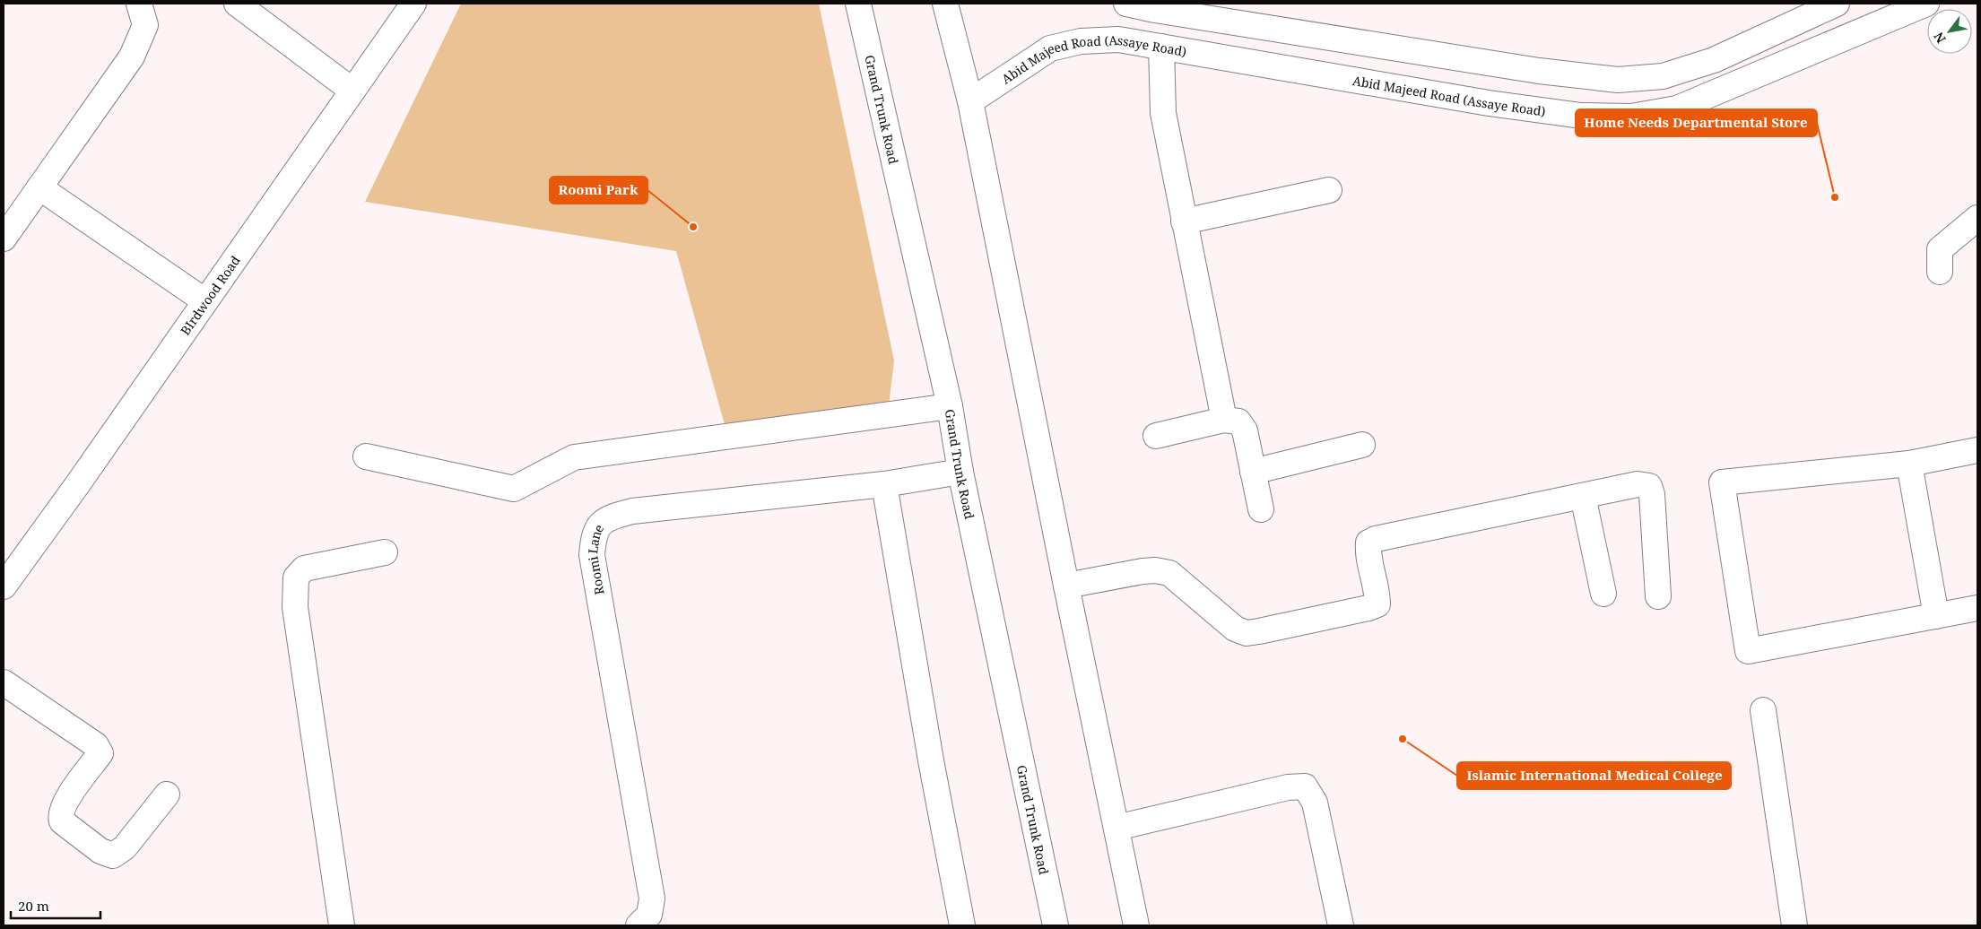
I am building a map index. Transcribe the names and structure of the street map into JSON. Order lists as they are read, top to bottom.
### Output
{
  "streets": {
    "main road": [
      "Abid Majeed Road (Assaye Road)",
      "Grand Trunk Road",
      "BIrdwood Road",
      "Roomi Lane"
    ]
  },
  "crossings": [
    ["Grand Trunk Road", "Roomi Lane"]
  ],
  "places": ["Home Needs Departmental Store", "Roomi Park", "Islamic International Medical College"],
  "scale_bar": "20 m",
  "north": "bottom left"
}
